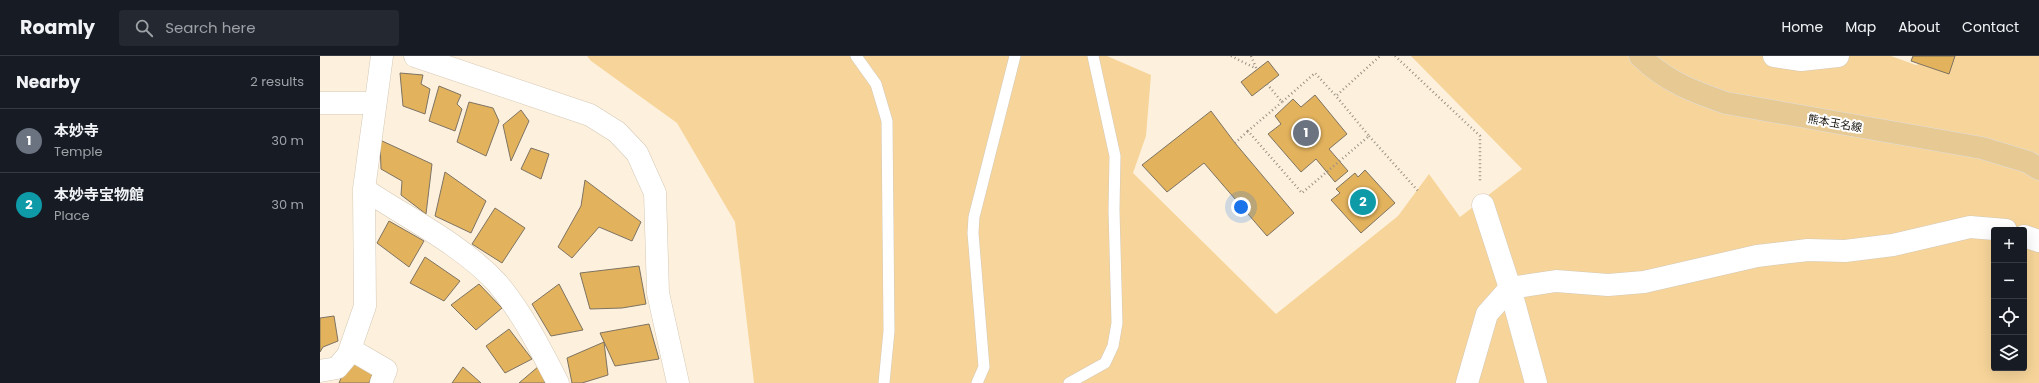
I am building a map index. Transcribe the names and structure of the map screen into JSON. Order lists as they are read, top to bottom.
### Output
{
  "streets": {
    "main road": ["熊本玉名線"]
  },
  "page": {
    "header": "Roamly",
    "search": "Search here",
    "nav": [
      "Home",
      "Map",
      "About",
      "Contact"
    ],
    "heading": ["Nearby", "2 results"],
    "list": [
      {
        "mark": "1",
        "name": "本妙寺",
        "note": "Temple",
        "value": "30 m"
      },
      {
        "mark": "2",
        "name": "本妙寺宝物館",
        "note": "Place",
        "value": "30 m"
      }
    ],
    "pins": ["1", "2"],
    "map_buttons": ["+", "−"]
  }
}
